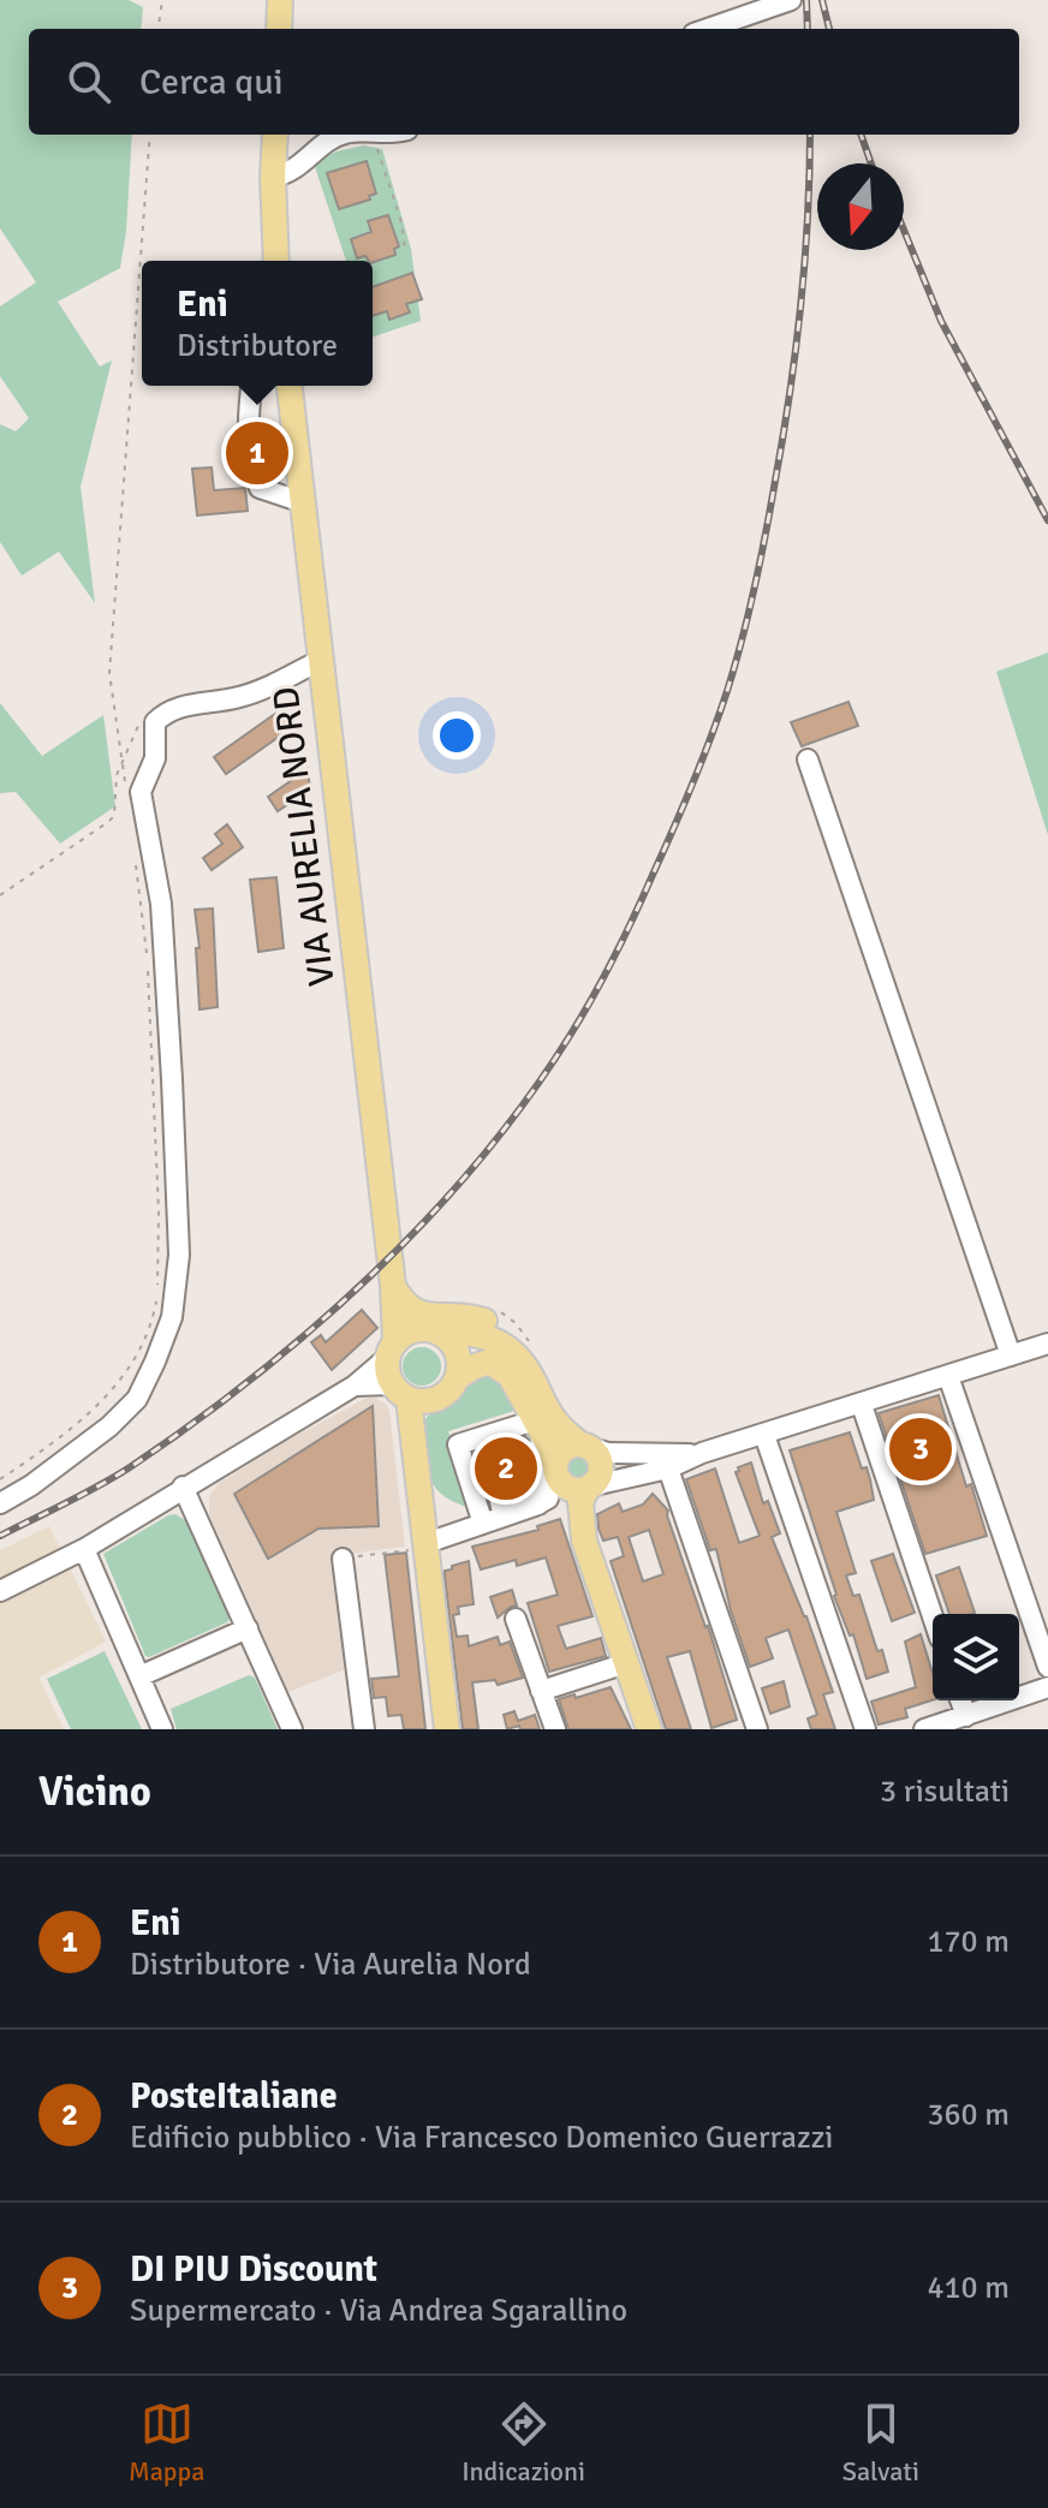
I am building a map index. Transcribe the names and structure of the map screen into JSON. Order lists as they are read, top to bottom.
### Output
{
  "streets": {
    "main road": ["VIA AURELIA NORD"]
  },
  "north": "bottom",
  "page": {
    "search": "Cerca qui",
    "popup": ["Eni", "Distributore"],
    "pins": ["1", "3", "2"],
    "heading": ["Vicino", "3 risultati"],
    "list": [
      {
        "mark": "1",
        "name": "Eni",
        "note": "Distributore · Via Aurelia Nord",
        "value": "170 m"
      },
      {
        "mark": "2",
        "name": "PosteItaliane",
        "note": "Edificio pubblico · Via Francesco Domenico Guerrazzi",
        "value": "360 m"
      },
      {
        "mark": "3",
        "name": "DI PIU Discount",
        "note": "Supermercato · Via Andrea Sgarallino",
        "value": "410 m"
      }
    ],
    "nav": ["Mappa", "Indicazioni", "Salvati"]
  }
}
